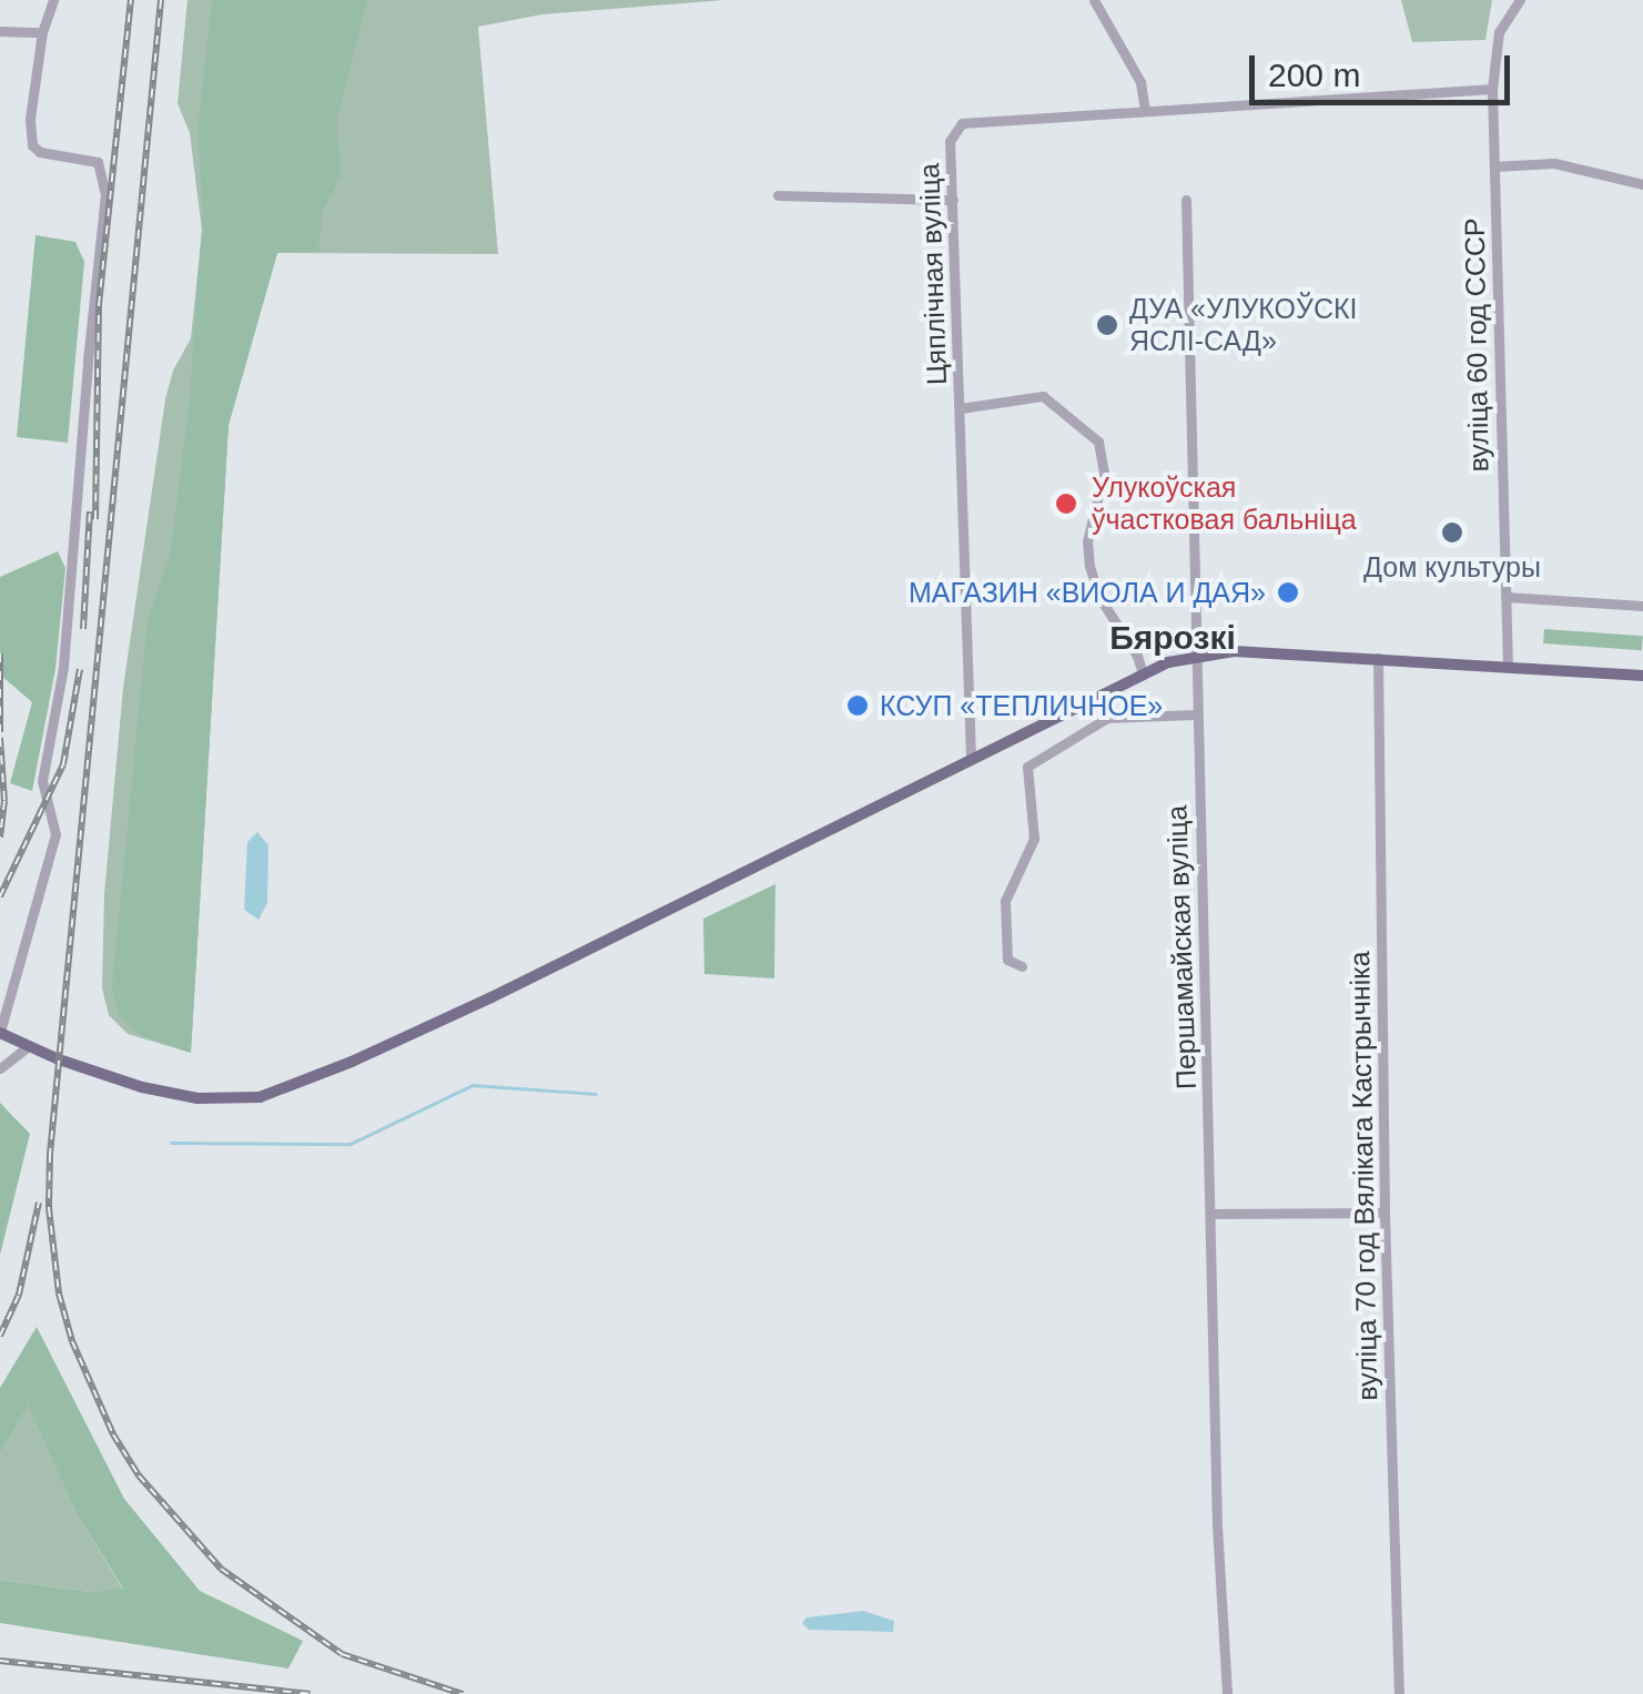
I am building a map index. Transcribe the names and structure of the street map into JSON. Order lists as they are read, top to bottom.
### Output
{
  "streets": {
    "street": [
      "Цяплічная вуліца",
      "вуліца 60 год СССР",
      "Першамайская вуліца",
      "вуліца 70 год Вялікага Кастрычніка"
    ]
  },
  "crossings": [
    ["Цяплічная вуліца", "вуліца 60 год СССР"]
  ],
  "districts": ["Бярозкі"],
  "places": [
    "ДУА «УЛУКОЎСКІ ЯСЛІ-САД»",
    "Улукоўская ўчастковая бальніца",
    "Дом культуры",
    "МАГАЗИН «ВИОЛА И ДАЯ»",
    "КСУП «ТЕПЛИЧНОЕ»"
  ],
  "scale_bar": "200 m"
}
